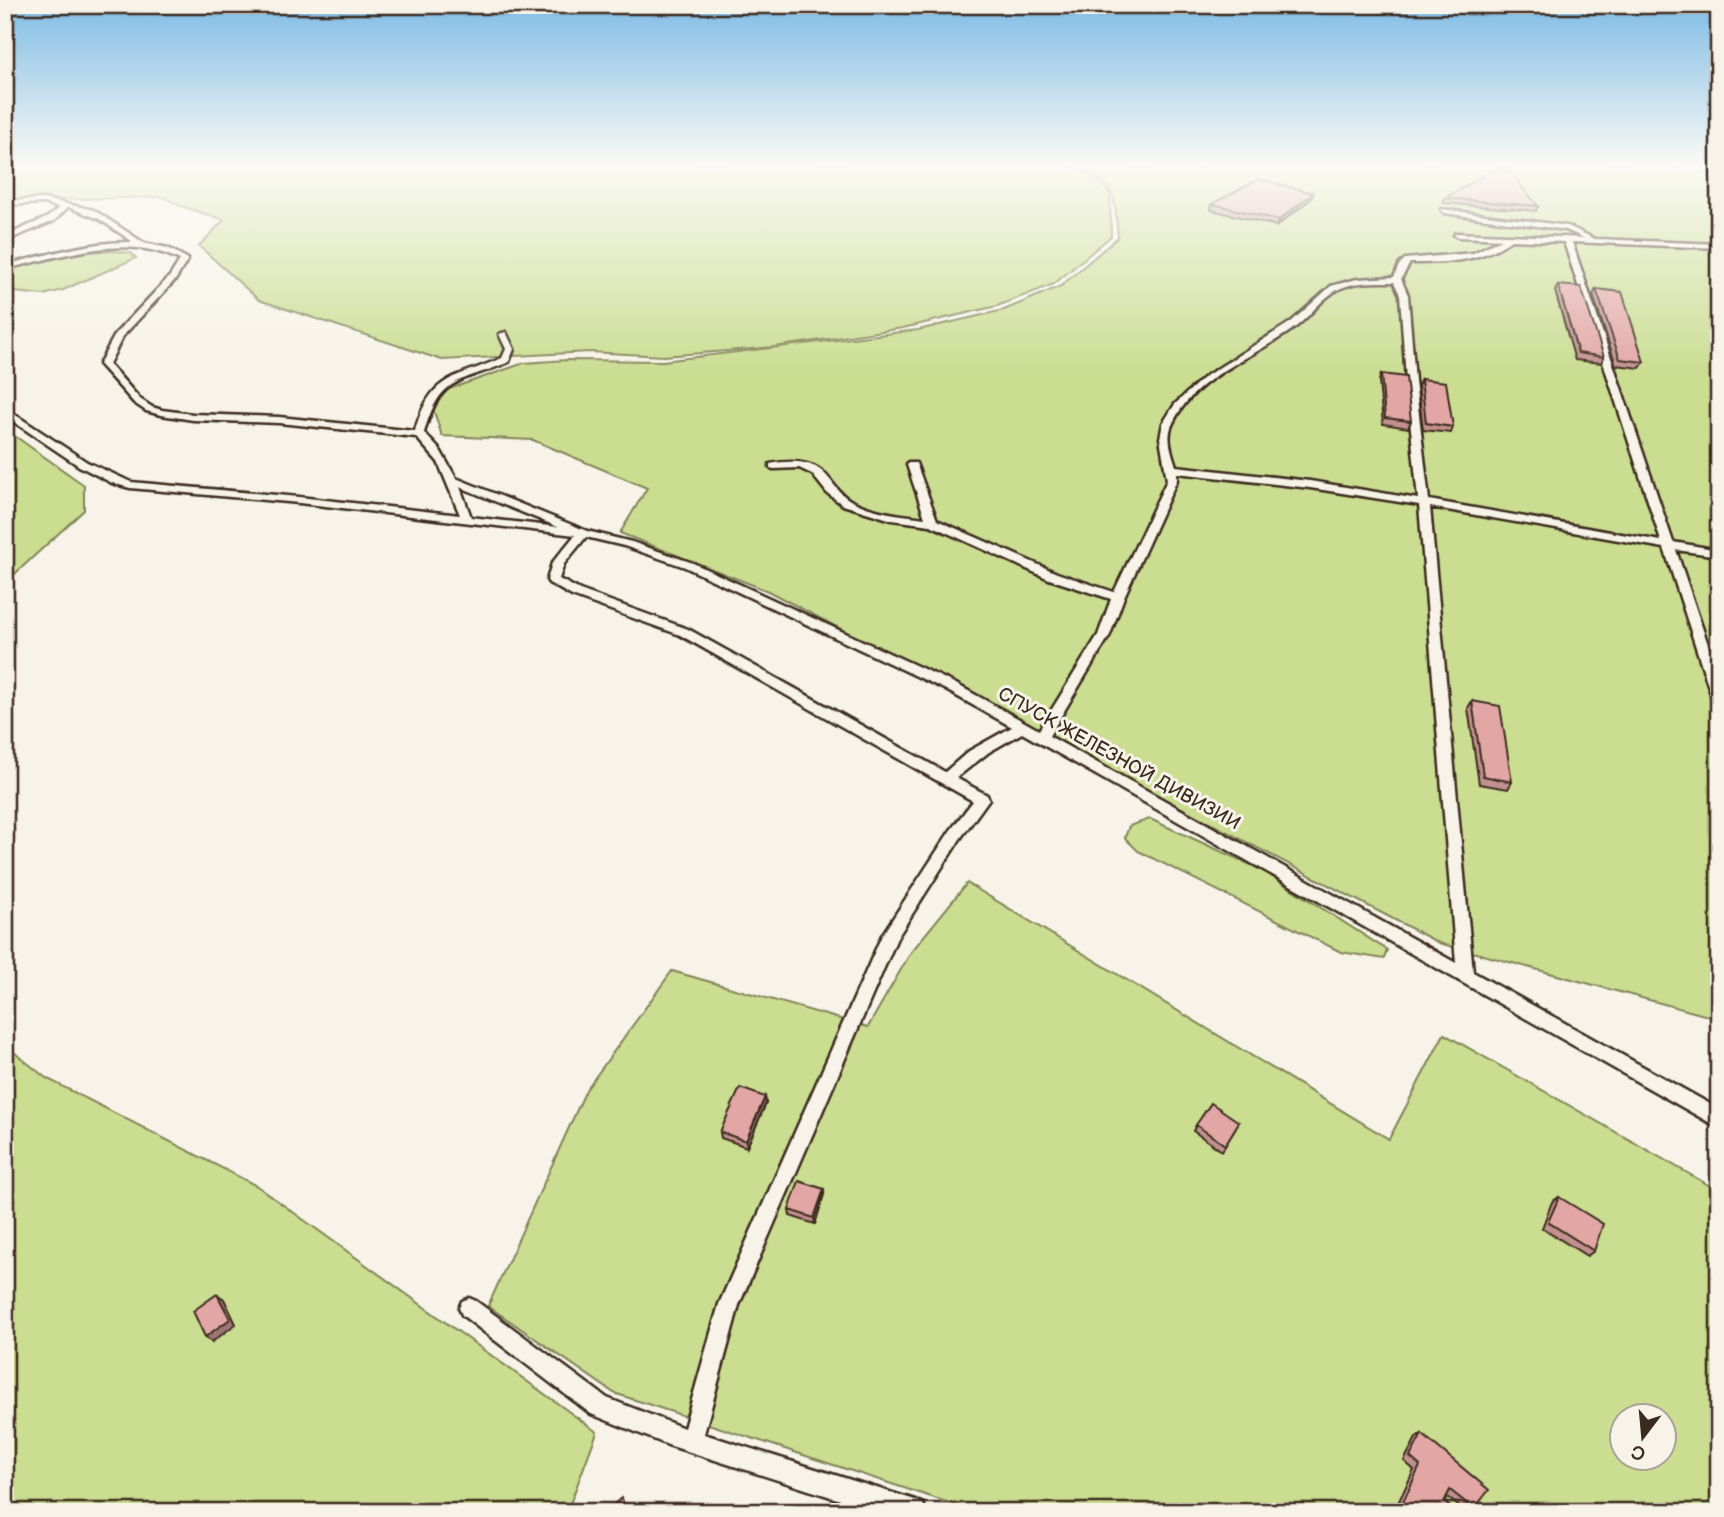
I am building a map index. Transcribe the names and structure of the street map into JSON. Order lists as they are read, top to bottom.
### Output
{
  "streets": {
    "lane": ["СПУСК ЖЕЛЕЗНОЙ ДИВИЗИИ"]
  },
  "north": "bottom"
}
